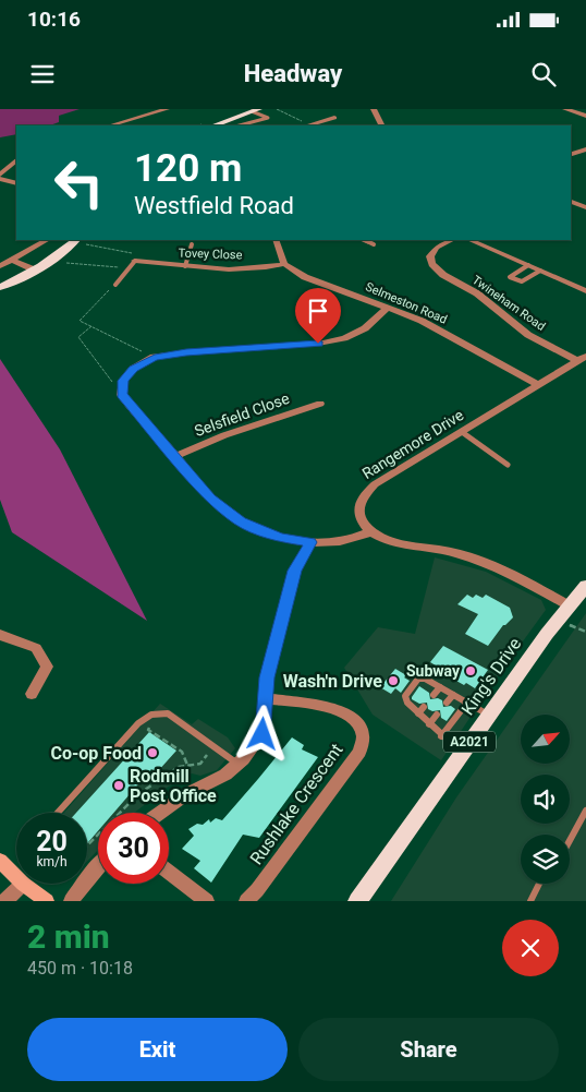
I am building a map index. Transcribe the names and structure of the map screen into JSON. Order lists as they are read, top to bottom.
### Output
{
  "streets": {
    "main road": ["King's Drive", "A2021"],
    "street": [
      "Tovey Close",
      "Selmeston Road",
      "Twineham Road",
      "Selsfield Close",
      "Rangemore Drive",
      "Rushlake Crescent"
    ]
  },
  "crossings": [
    ["Tovey Close", "Selmeston Road"],
    ["Selmeston Road", "Rangemore Drive"],
    ["Twineham Road", "Rangemore Drive"]
  ],
  "places": [
    "Subway",
    "Wash'n Drive",
    "Co-op Food",
    "Rodmill Post Office"
  ],
  "north": "top right",
  "page": {
    "status": "10:16",
    "header": "Headway",
    "turn": ["120 m", "Westfield Road"],
    "speed": "20 km/h",
    "limit": "30",
    "heading": ["2 min", "450 m · 10:18"],
    "buttons": ["Exit", "Share"]
  }
}
